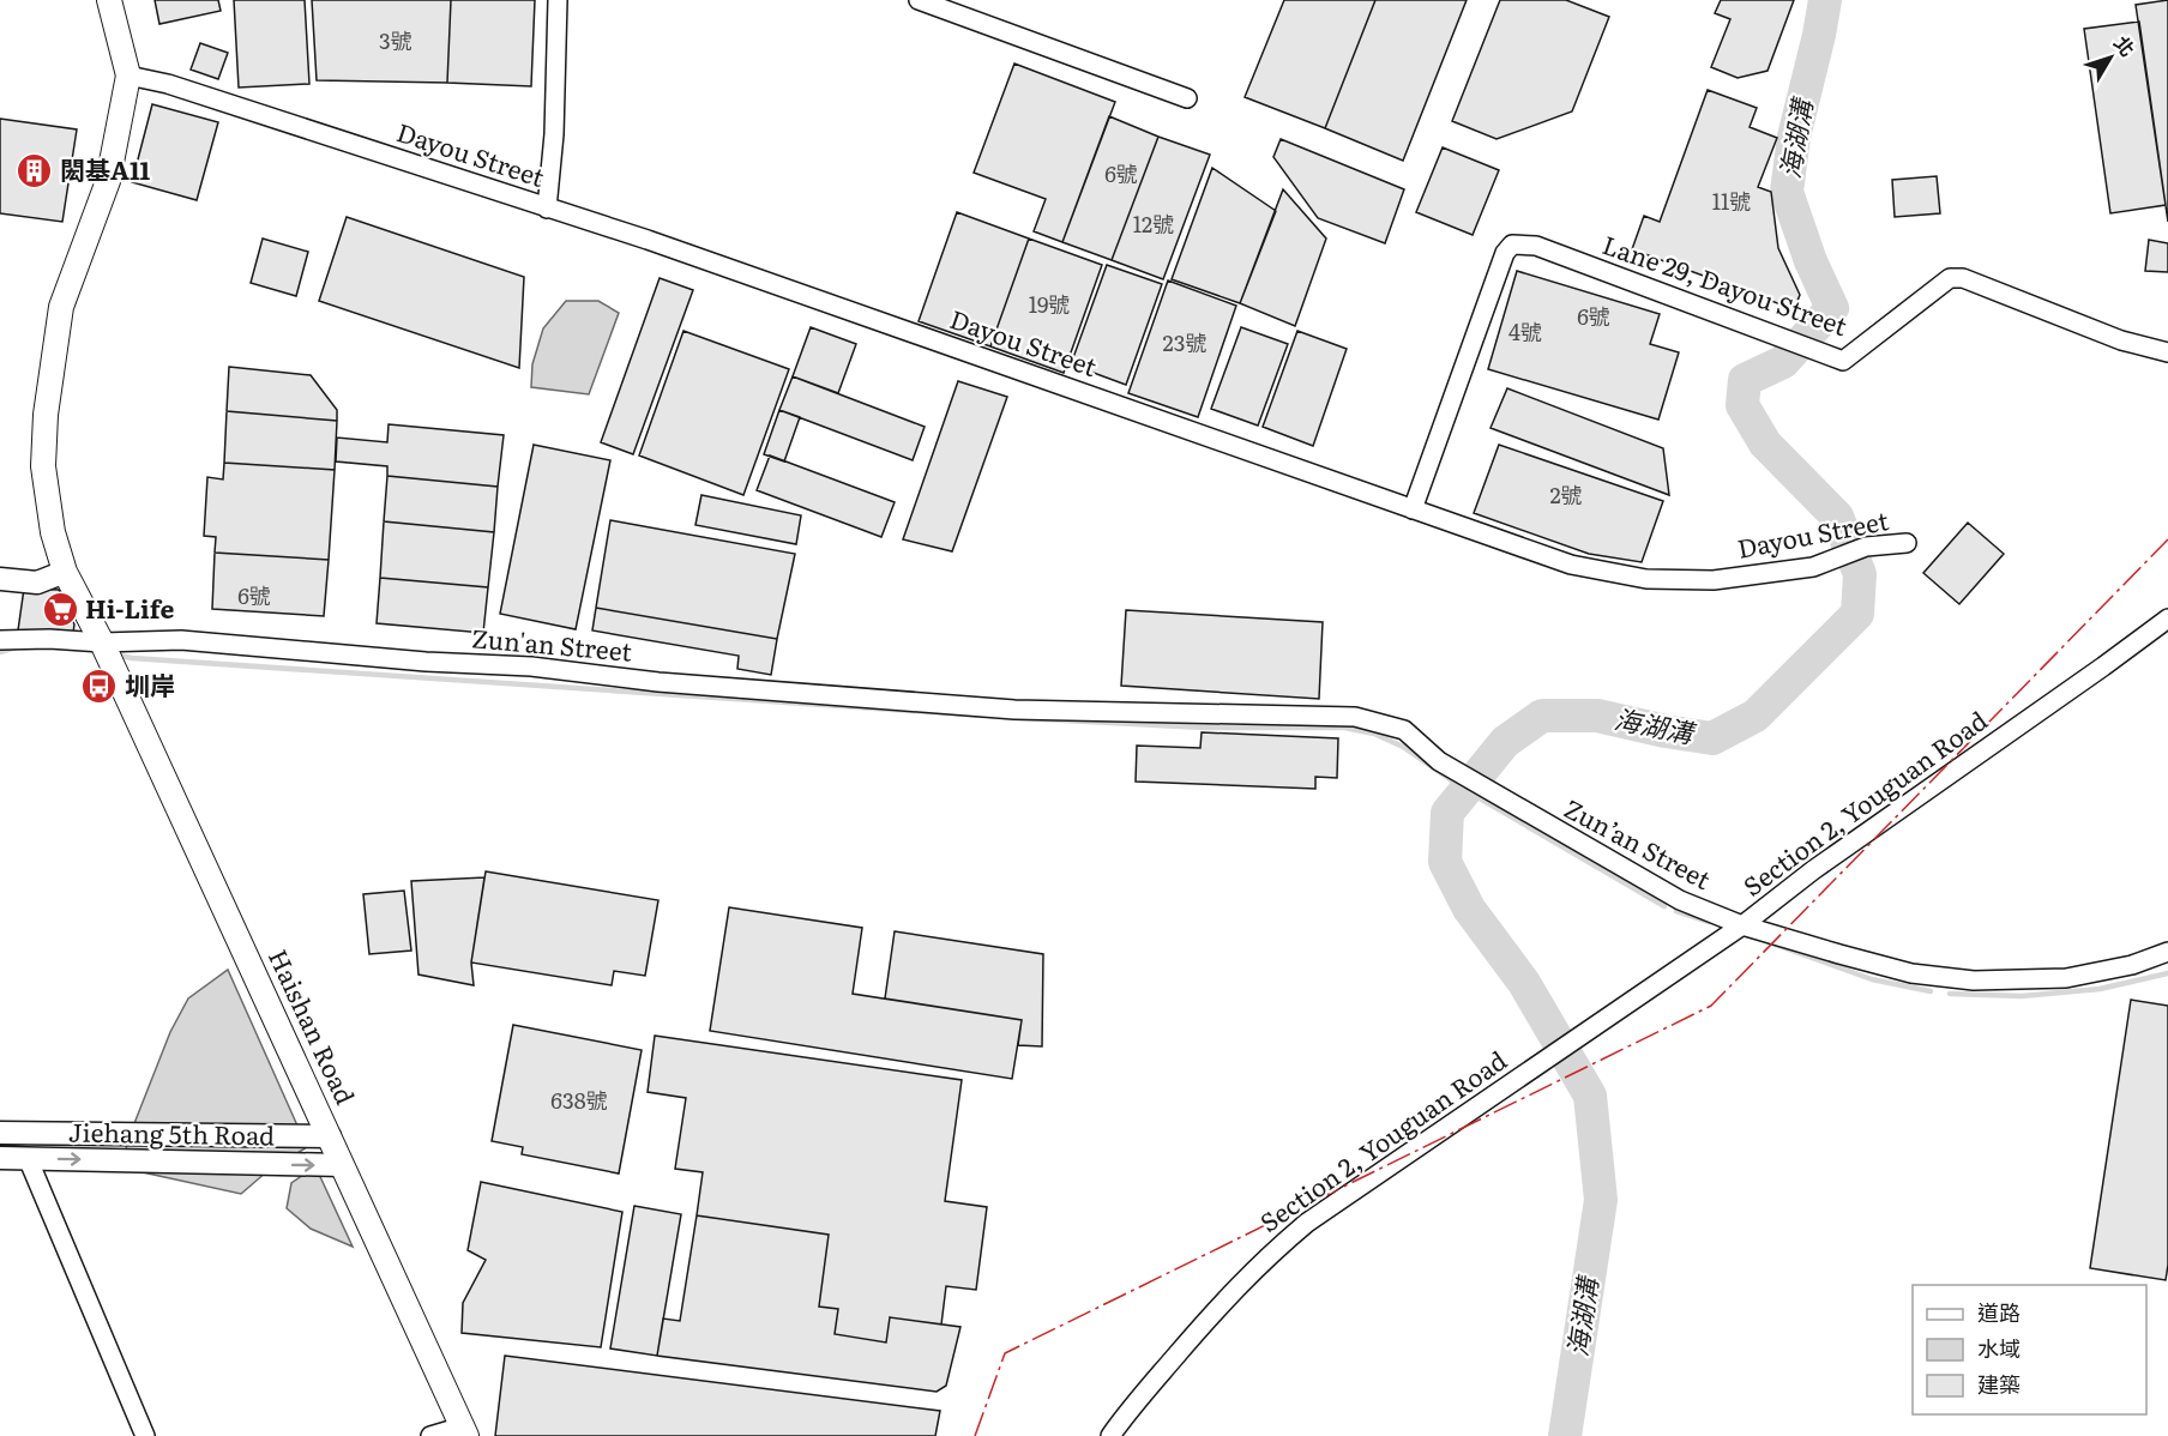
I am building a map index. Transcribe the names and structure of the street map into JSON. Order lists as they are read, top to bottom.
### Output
{
  "streets": {
    "main road": ["Haishan Road"],
    "street": [
      "Dayou Street",
      "Lane 29, Dayou Street",
      "Zun'an Street",
      "Section 2, Youguan Road",
      "Zun’an Street",
      "Jiehang 5th Road"
    ]
  },
  "crossings": [
    ["Dayou Street", "Lane 29, Dayou Street"],
    ["Dayou Street", "Haishan Road"],
    ["Zun'an Street", "Zun’an Street"],
    ["Zun'an Street", "Haishan Road"],
    ["Section 2, Youguan Road", "Zun’an Street"],
    ["Haishan Road", "Jiehang 5th Road"]
  ],
  "water": ["海湖溝"],
  "places": {
    "building": ["閎基A11"],
    "supermarket": ["Hi-Life"],
    "bus stop": ["圳岸"]
  },
  "house_numbers": [
    "3號",
    "6號",
    "11號",
    "12號",
    "19號",
    "6號",
    "4號",
    "23號",
    "2號",
    "6號",
    "638號"
  ],
  "legend": ["道路", "水域", "建築"],
  "north": "top right"
}
